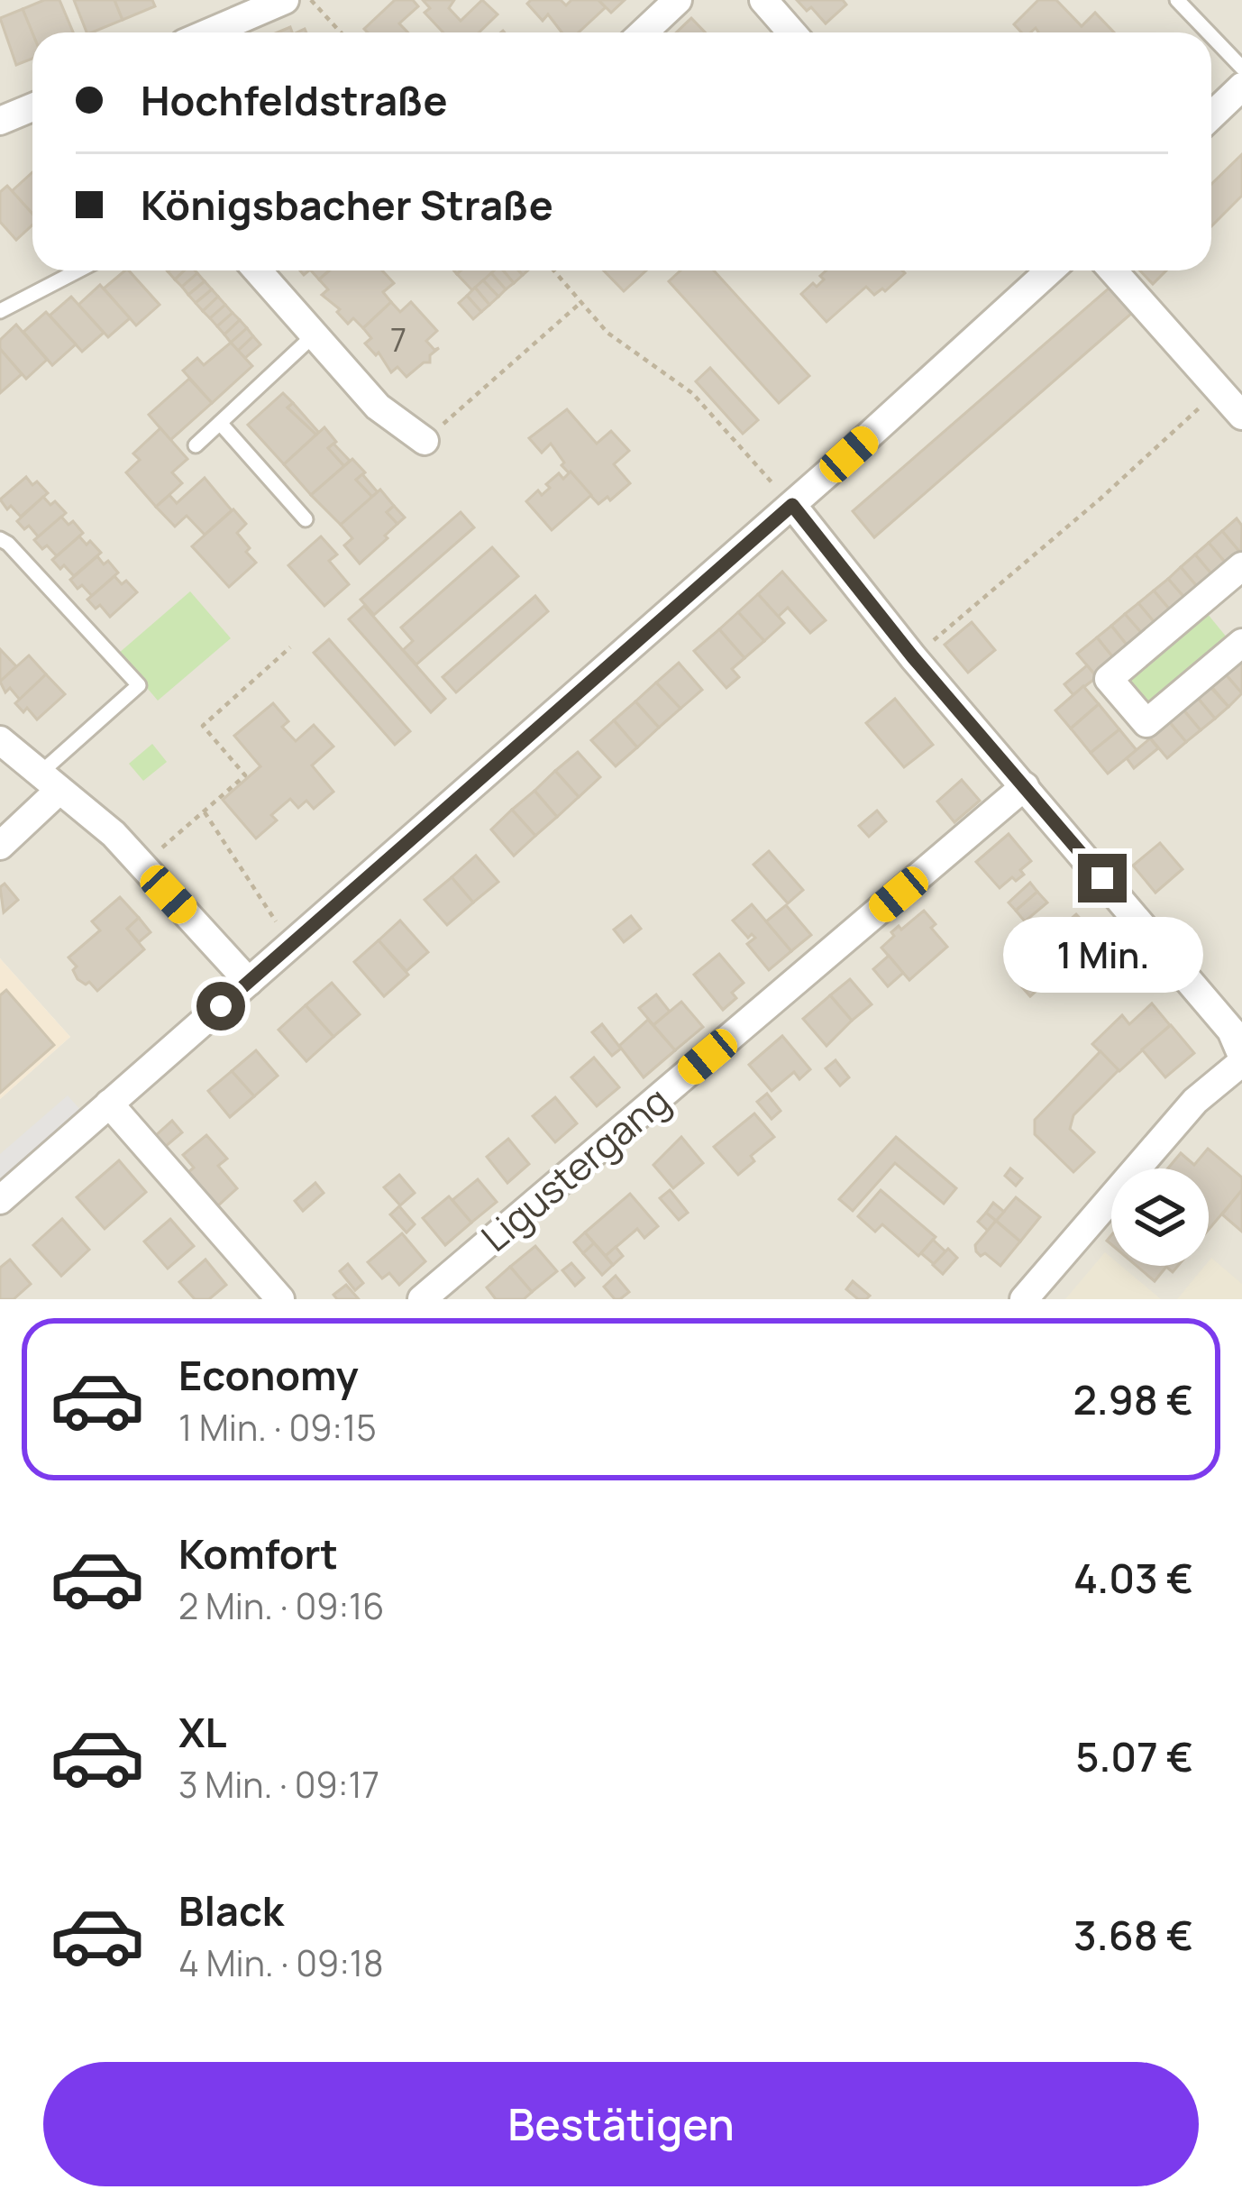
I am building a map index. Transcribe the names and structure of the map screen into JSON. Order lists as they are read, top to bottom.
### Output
{
  "streets": {
    "street": ["Ligustergang"]
  },
  "house_numbers": ["7"],
  "page": {
    "banner": ["Hochfeldstraße", "Königsbacher Straße"],
    "bubble": "1 Min.",
    "list": [
      {
        "name": "Economy",
        "note": "1 Min. · 09:15",
        "value": "2.98 €"
      },
      {
        "name": "Komfort",
        "note": "2 Min. · 09:16",
        "value": "4.03 €"
      },
      {
        "name": "XL",
        "note": "3 Min. · 09:17",
        "value": "5.07 €"
      },
      {
        "name": "Black",
        "note": "4 Min. · 09:18",
        "value": "3.68 €"
      }
    ],
    "buttons": "Bestätigen"
  }
}
